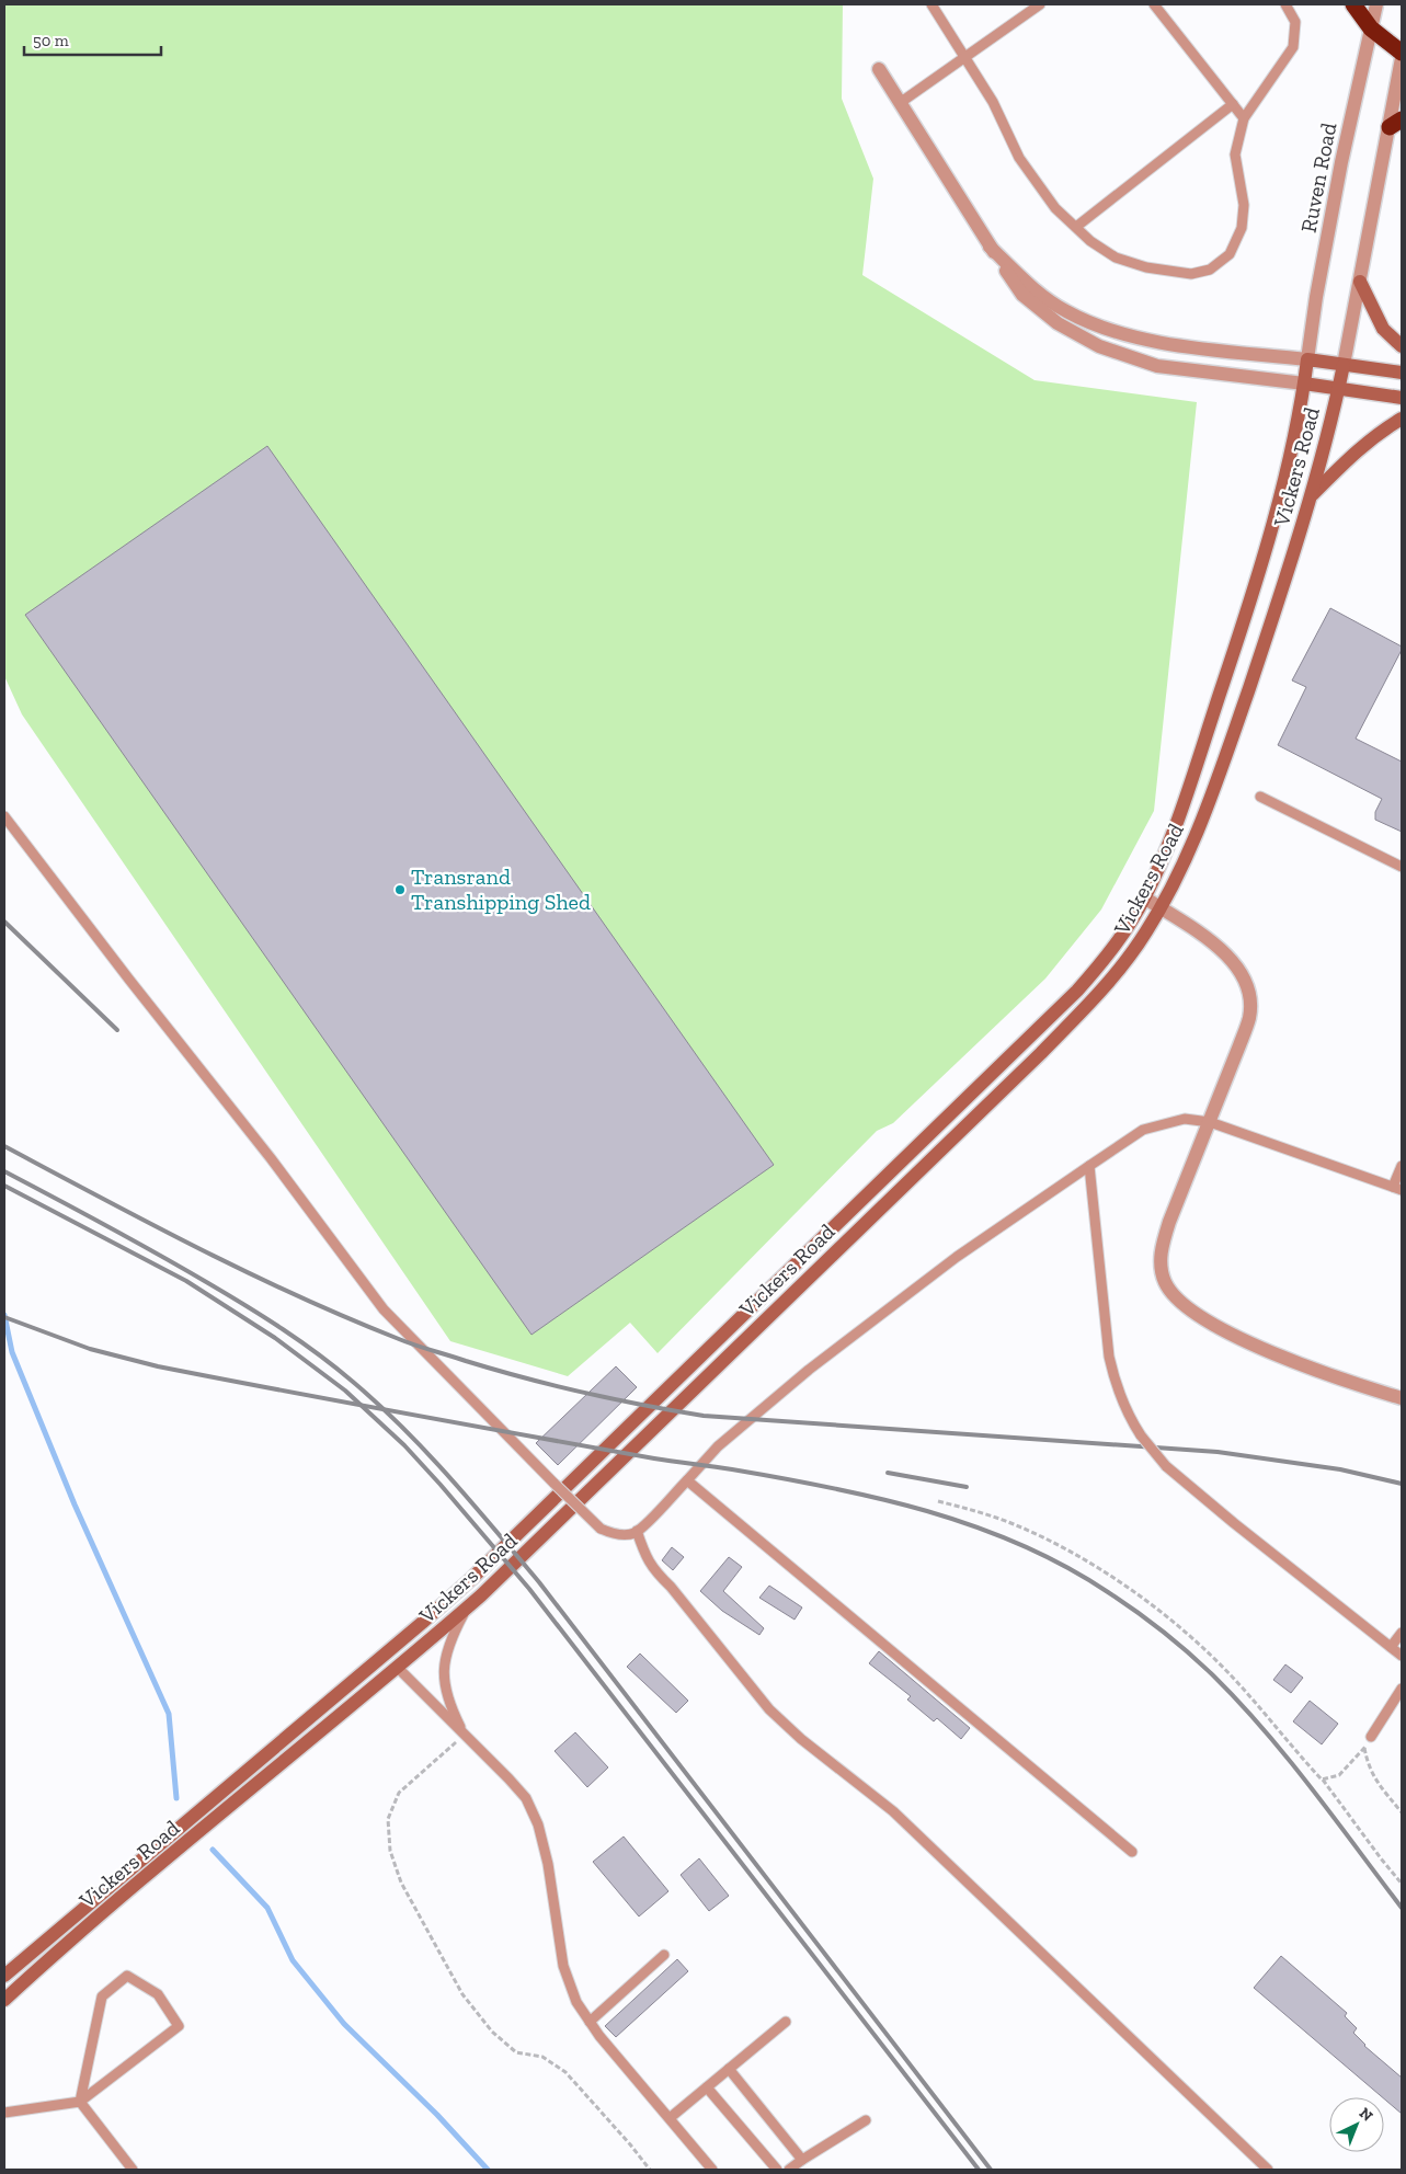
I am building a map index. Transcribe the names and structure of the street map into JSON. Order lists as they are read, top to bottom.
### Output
{
  "streets": {
    "main road": ["Vickers Road"],
    "street": ["Ruven Road"]
  },
  "crossings": [
    ["Ruven Road", "Vickers Road"]
  ],
  "places": ["Transrand Transhipping Shed"],
  "scale_bar": "50 m",
  "north": "top right"
}
